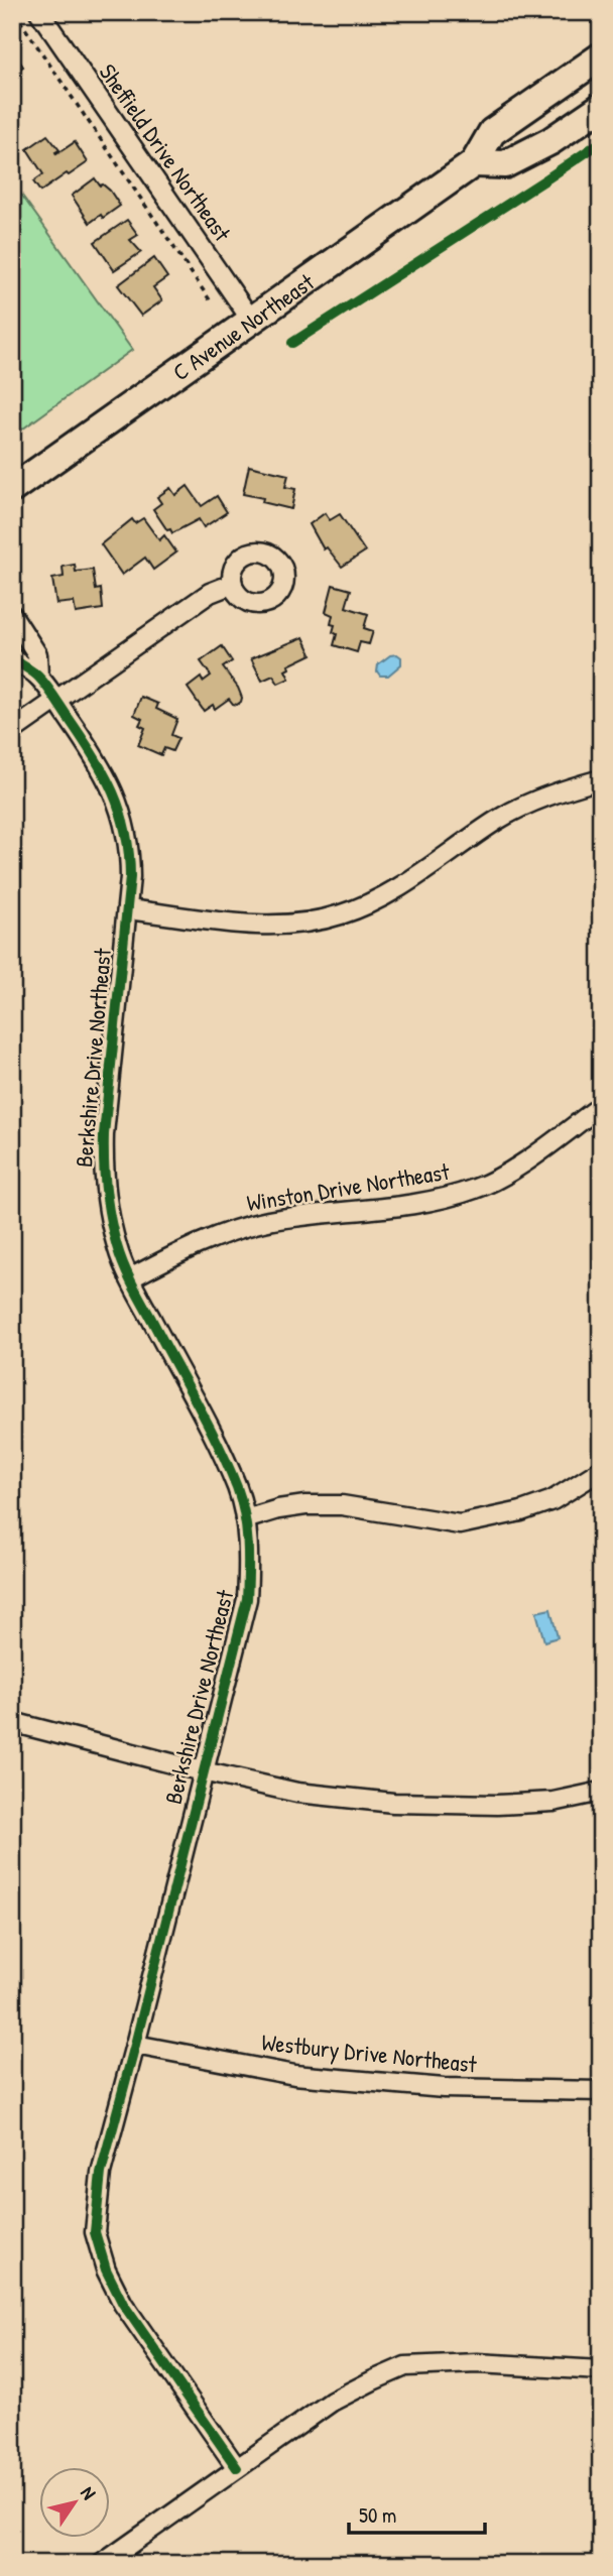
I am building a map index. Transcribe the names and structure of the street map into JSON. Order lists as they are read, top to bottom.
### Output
{
  "streets": {
    "street": [
      "Sheffield Drive Northeast",
      "C Avenue Northeast",
      "Berkshire Drive Northeast",
      "Winston Drive Northeast",
      "Westbury Drive Northeast"
    ]
  },
  "crossings": [
    ["Sheffield Drive Northeast", "C Avenue Northeast"],
    ["Berkshire Drive Northeast", "Winston Drive Northeast"],
    ["Berkshire Drive Northeast", "Westbury Drive Northeast"]
  ],
  "scale_bar": "50 m",
  "north": "top right"
}
